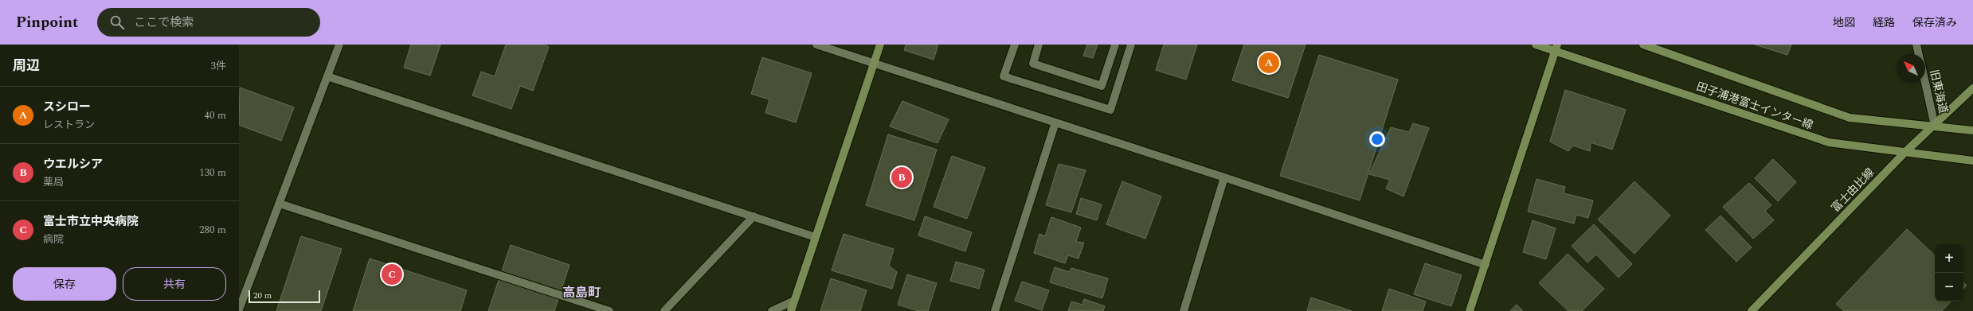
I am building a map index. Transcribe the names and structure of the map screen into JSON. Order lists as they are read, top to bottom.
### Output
{
  "streets": {
    "main road": ["田子浦港富士インター線", "富士由比線"],
    "street": ["旧東海道"]
  },
  "crossings": [
    ["旧東海道", "田子浦港富士インター線"],
    ["旧東海道", "富士由比線"],
    ["田子浦港富士インター線", "富士由比線"]
  ],
  "districts": ["高島町"],
  "scale_bar": "20 m",
  "north": "top left",
  "page": {
    "header": "Pinpoint",
    "search": "ここで検索",
    "nav": ["地図", "経路", "保存済み"],
    "heading": ["周辺", "3件"],
    "pins": ["A", "B", "C"],
    "list": [
      {
        "mark": "A",
        "name": "スシロー",
        "note": "レストラン",
        "value": "40 m"
      },
      {
        "mark": "B",
        "name": "ウエルシア",
        "note": "薬局",
        "value": "130 m"
      },
      {
        "mark": "C",
        "name": "富士市立中央病院",
        "note": "病院",
        "value": "280 m"
      }
    ],
    "map_buttons": ["+", "−"],
    "buttons": ["保存", "共有"],
    "scale": "20 m"
  }
}
